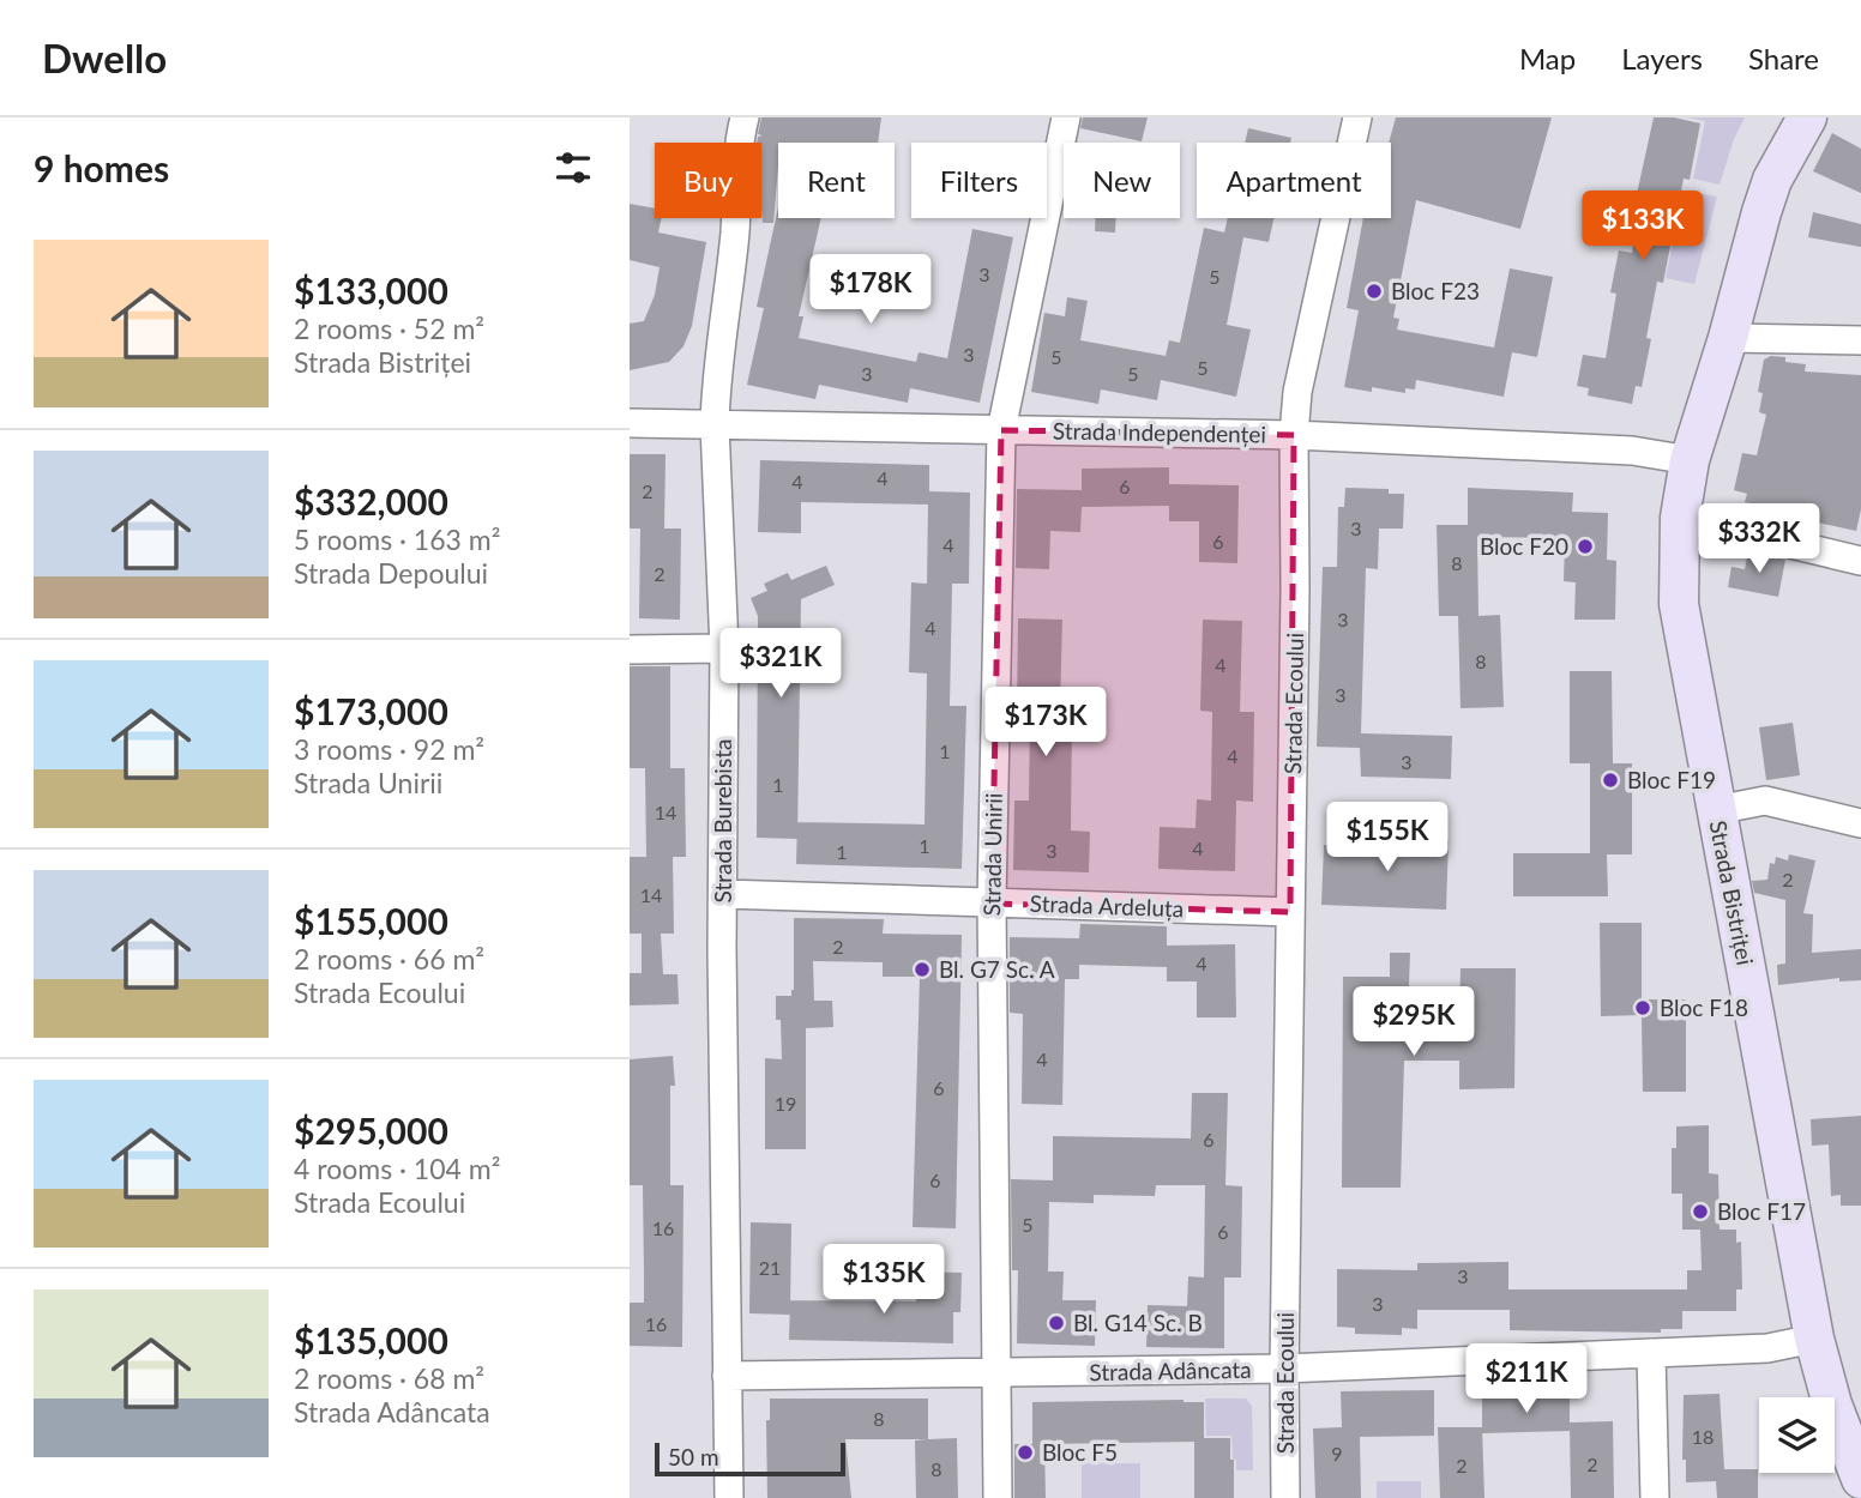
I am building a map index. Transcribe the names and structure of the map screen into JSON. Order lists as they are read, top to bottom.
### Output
{
  "streets": {
    "main road": ["Strada Bistriței"],
    "street": [
      "Strada Independenței",
      "Strada Ecoului",
      "Strada Burebista",
      "Strada Unirii",
      "Strada Ardeluța",
      "Strada Adâncata"
    ]
  },
  "crossings": [
    ["Strada Independenței", "Strada Ecoului"],
    ["Strada Independenței", "Strada Burebista"],
    ["Strada Independenței", "Strada Unirii"],
    ["Strada Independenței", "Strada Bistriței"],
    ["Strada Ecoului", "Strada Ardeluța"],
    ["Strada Ecoului", "Strada Adâncata"],
    ["Strada Burebista", "Strada Ardeluța"],
    ["Strada Burebista", "Strada Adâncata"],
    ["Strada Unirii", "Strada Ardeluța"],
    ["Strada Unirii", "Strada Adâncata"],
    ["Strada Bistriței", "Strada Adâncata"]
  ],
  "places": [
    "Bloc F23",
    "Bloc F20",
    "Bloc F19",
    "Bl. G7 Sc. A",
    "Bloc F18",
    "Bloc F17",
    "Bl. G14 Sc. B",
    "Bloc F5"
  ],
  "house_numbers": [
    "3",
    "5",
    "3",
    "5",
    "5",
    "3",
    "5",
    "4",
    "4",
    "6",
    "2",
    "3",
    "6",
    "4",
    "8",
    "2",
    "3",
    "4",
    "8",
    "4",
    "3",
    "1",
    "4",
    "3",
    "1",
    "14",
    "1",
    "4",
    "3",
    "1",
    "2",
    "14",
    "2",
    "4",
    "4",
    "6",
    "19",
    "6",
    "6",
    "5",
    "16",
    "6",
    "21",
    "3",
    "3",
    "16",
    "8",
    "18",
    "9",
    "2",
    "2",
    "8"
  ],
  "scale_bar": "50 m",
  "page": {
    "header": "Dwello",
    "nav": ["Map", "Layers", "Share"],
    "heading": "9 homes",
    "chip": [
      "Buy",
      "Rent",
      "Filters",
      "New",
      "Apartment"
    ],
    "price": [
      "$133K",
      "$178K",
      "$332K",
      "$321K",
      "$173K",
      "$155K",
      "$295K",
      "$135K",
      "$211K"
    ],
    "list": [
      {
        "name": "$133,000",
        "note": "2 rooms · 52 m² · Strada Bistriței"
      },
      {
        "name": "$332,000",
        "note": "5 rooms · 163 m² · Strada Depoului"
      },
      {
        "name": "$173,000",
        "note": "3 rooms · 92 m² · Strada Unirii"
      },
      {
        "name": "$155,000",
        "note": "2 rooms · 66 m² · Strada Ecoului"
      },
      {
        "name": "$295,000",
        "note": "4 rooms · 104 m² · Strada Ecoului"
      },
      {
        "name": "$135,000",
        "note": "2 rooms · 68 m² · Strada Adâncata"
      }
    ],
    "scale": "50 m"
  }
}
